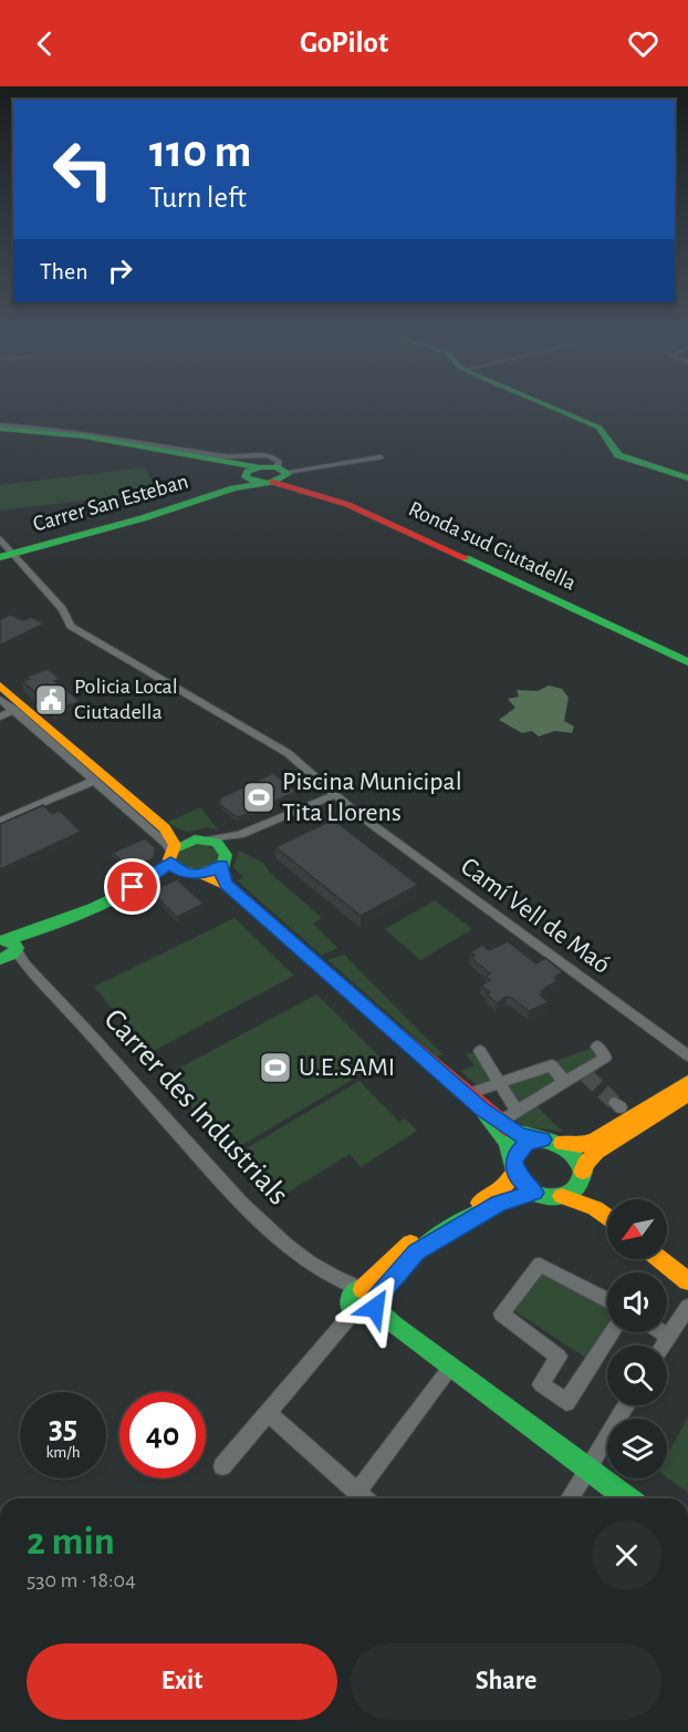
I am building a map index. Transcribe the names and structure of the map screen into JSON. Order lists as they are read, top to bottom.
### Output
{
  "streets": {
    "main road": ["Carrer San Esteban", "Ronda sud Ciutadella"],
    "street": ["Camí Vell de Maó", "Carrer des Industrials"]
  },
  "crossings": [
    ["Carrer San Esteban", "Ronda sud Ciutadella"],
    ["Carrer San Esteban", "Camí Vell de Maó"]
  ],
  "places": {
    "public building": ["Policia Local Ciutadella"],
    "sports": ["Piscina Municipal Tita Llorens", "U.E.SAMI"]
  },
  "north": "bottom left",
  "page": {
    "header": "GoPilot",
    "turn": ["110 m", "Turn left"],
    "then": "Then",
    "speed": "35 km/h",
    "limit": "40",
    "heading": ["2 min", "530 m · 18:04"],
    "buttons": ["Exit", "Share"]
  }
}
